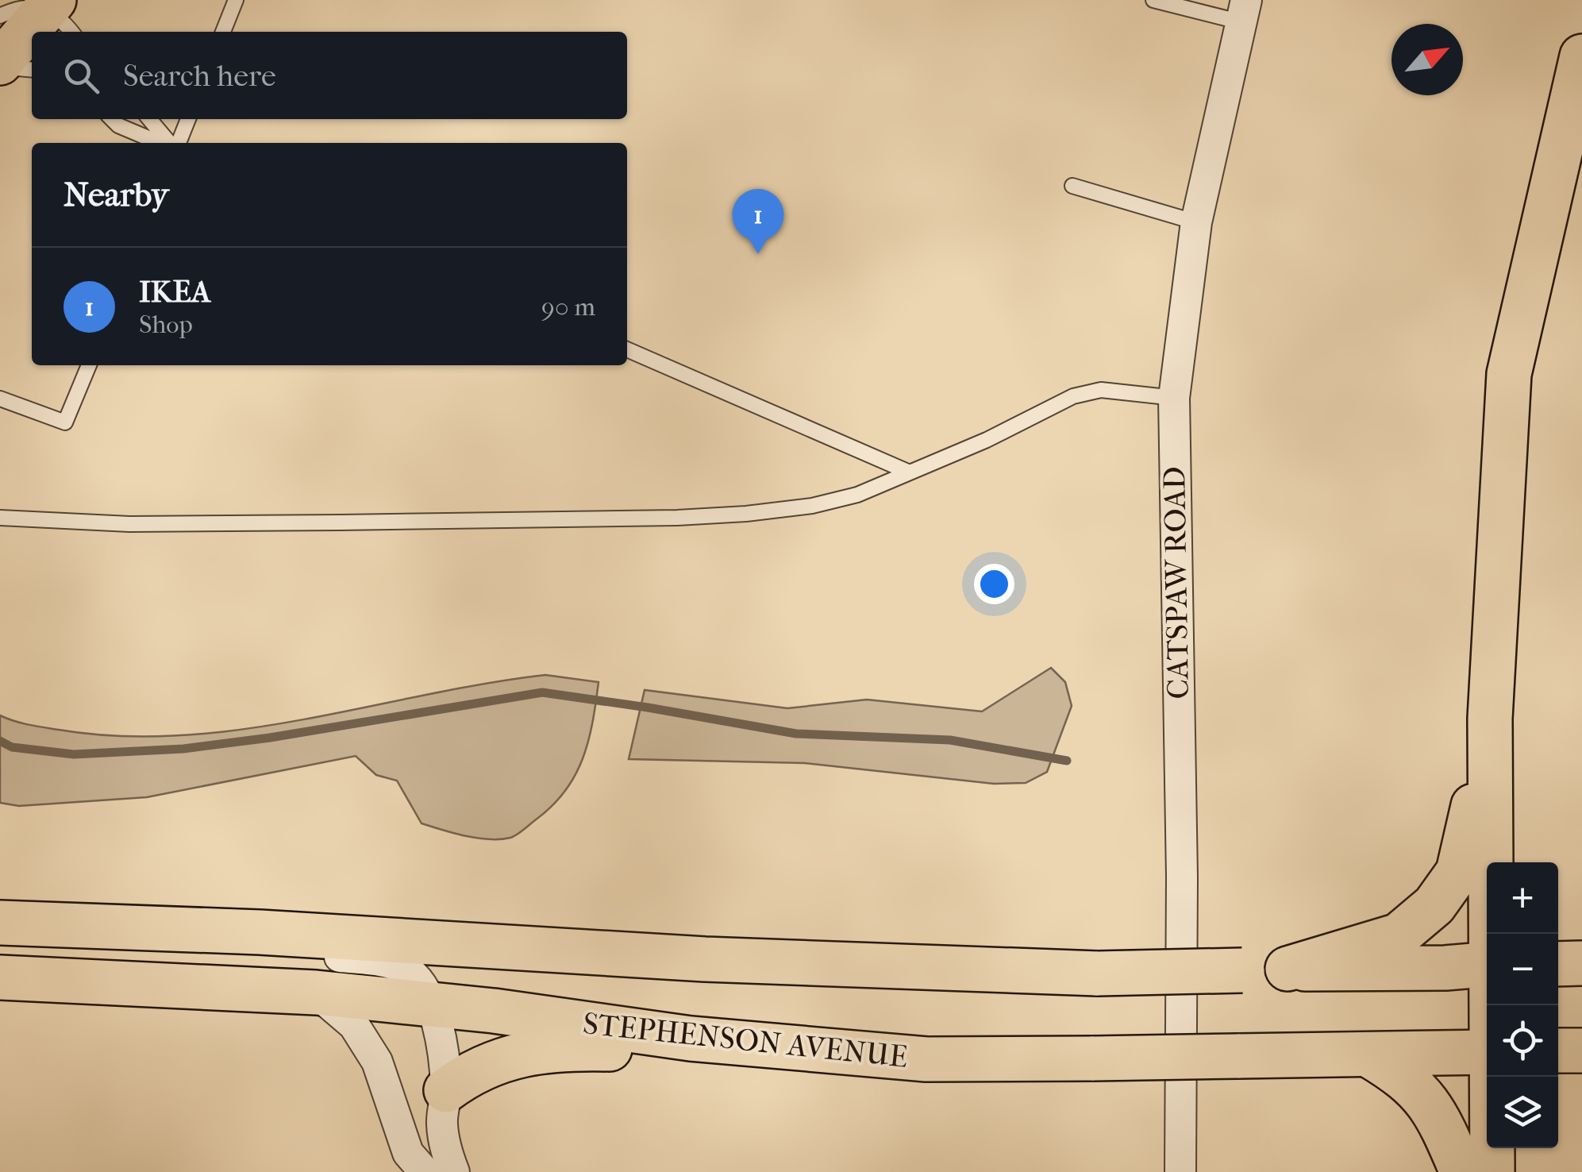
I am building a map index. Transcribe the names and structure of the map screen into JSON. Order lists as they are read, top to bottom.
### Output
{
  "streets": {
    "main road": ["STEPHENSON AVENUE"],
    "street": ["CATSPAW ROAD"]
  },
  "north": "top right",
  "page": {
    "search": "Search here",
    "heading": "Nearby",
    "pins": "1",
    "list": [
      {
        "mark": "1",
        "name": "IKEA",
        "note": "Shop",
        "value": "90 m"
      }
    ],
    "map_buttons": ["+", "−"]
  }
}
